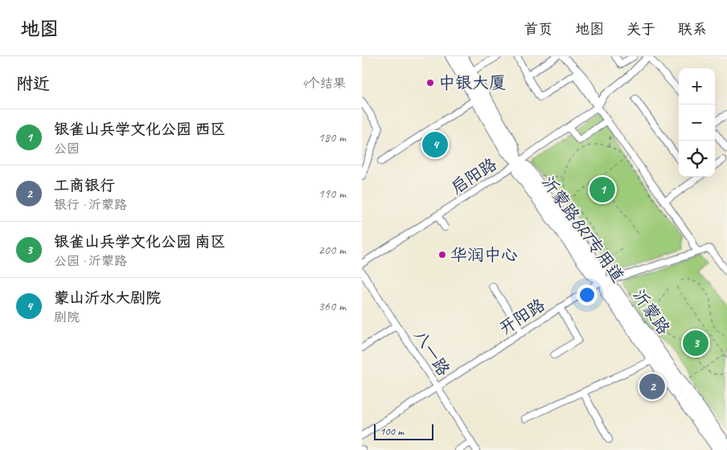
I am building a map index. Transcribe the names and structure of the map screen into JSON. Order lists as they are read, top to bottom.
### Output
{
  "streets": {
    "main road": ["沂蒙路"],
    "street": [
      "启阳路",
      "沂蒙路BRT专用道",
      "开阳路",
      "八一路"
    ]
  },
  "crossings": [
    ["启阳路", "沂蒙路"],
    ["沂蒙路BRT专用道", "沂蒙路"],
    ["沂蒙路BRT专用道", "开阳路"],
    ["沂蒙路", "开阳路"],
    ["开阳路", "八一路"]
  ],
  "places": ["中银大厦", "华润中心"],
  "scale_bar": "100 m",
  "page": {
    "header": "地图",
    "nav": [
      "首页",
      "地图",
      "关于",
      "联系"
    ],
    "heading": ["附近", "4个结果"],
    "map_buttons": ["+", "−"],
    "list": [
      {
        "mark": "1",
        "name": "银雀山兵学文化公园 西区",
        "note": "公园",
        "value": "180 m"
      },
      {
        "mark": "2",
        "name": "工商银行",
        "note": "银行 · 沂蒙路",
        "value": "190 m"
      },
      {
        "mark": "3",
        "name": "银雀山兵学文化公园 南区",
        "note": "公园 · 沂蒙路",
        "value": "200 m"
      },
      {
        "mark": "4",
        "name": "蒙山沂水大剧院",
        "note": "剧院",
        "value": "360 m"
      }
    ],
    "pins": [
      "4",
      "1",
      "3",
      "2"
    ],
    "scale": "100 m"
  }
}
